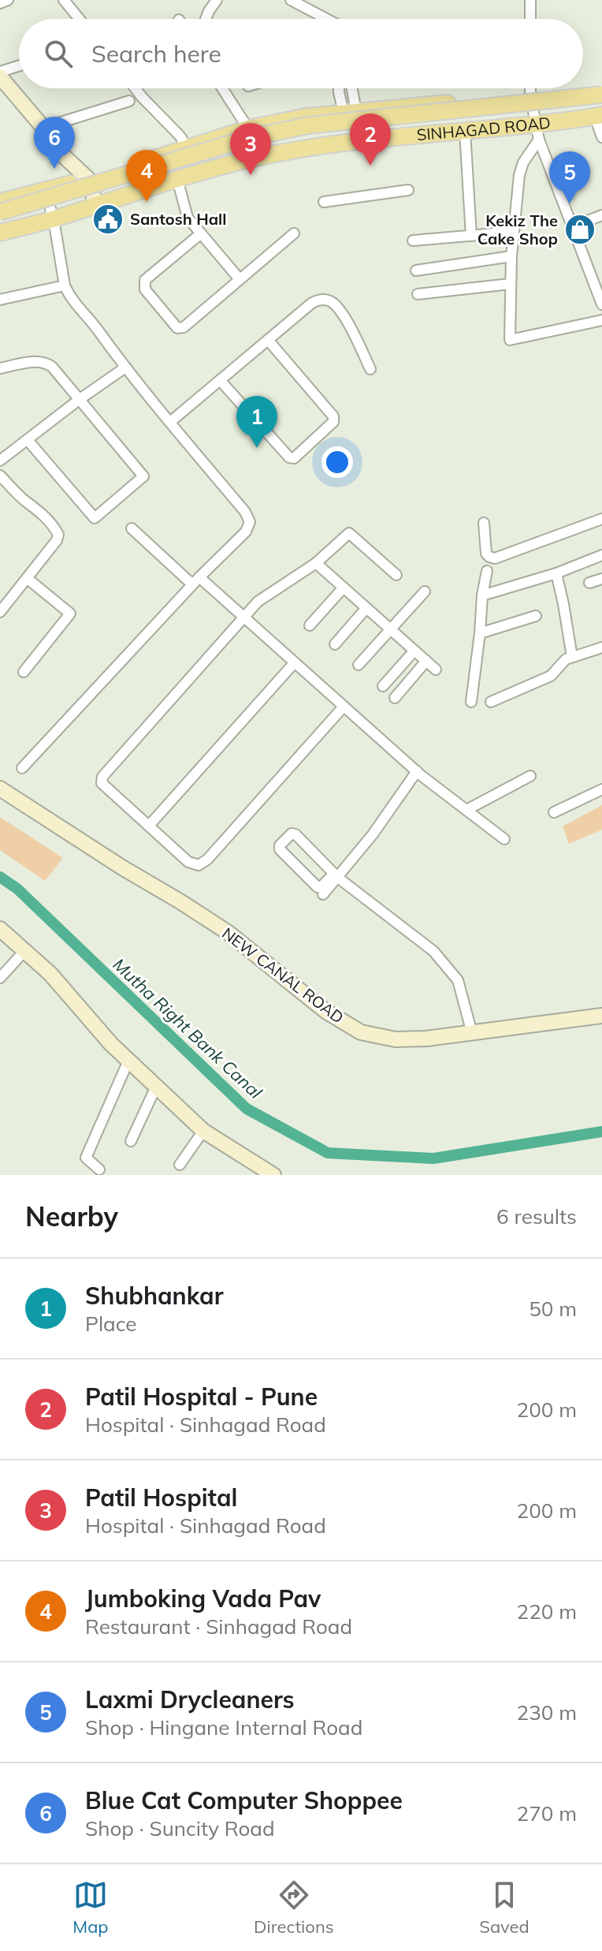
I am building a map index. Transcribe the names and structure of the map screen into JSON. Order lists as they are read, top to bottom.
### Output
{
  "streets": {
    "main road": ["SINHAGAD ROAD"],
    "street": ["NEW CANAL ROAD"]
  },
  "water": ["Mutha Right Bank Canal"],
  "places": {
    "public building": ["Santosh Hall"],
    "shop": ["Kekiz The Cake Shop"]
  },
  "page": {
    "search": "Search here",
    "pins": [
      "2",
      "6",
      "3",
      "4",
      "5",
      "1"
    ],
    "heading": ["Nearby", "6 results"],
    "list": [
      {
        "mark": "1",
        "name": "Shubhankar",
        "note": "Place",
        "value": "50 m"
      },
      {
        "mark": "2",
        "name": "Patil Hospital - Pune",
        "note": "Hospital · Sinhagad Road",
        "value": "200 m"
      },
      {
        "mark": "3",
        "name": "Patil Hospital",
        "note": "Hospital · Sinhagad Road",
        "value": "200 m"
      },
      {
        "mark": "4",
        "name": "Jumboking Vada Pav",
        "note": "Restaurant · Sinhagad Road",
        "value": "220 m"
      },
      {
        "mark": "5",
        "name": "Laxmi Drycleaners",
        "note": "Shop · Hingane Internal Road",
        "value": "230 m"
      },
      {
        "mark": "6",
        "name": "Blue Cat Computer Shoppee",
        "note": "Shop · Suncity Road",
        "value": "270 m"
      }
    ],
    "nav": ["Map", "Directions", "Saved"]
  }
}
